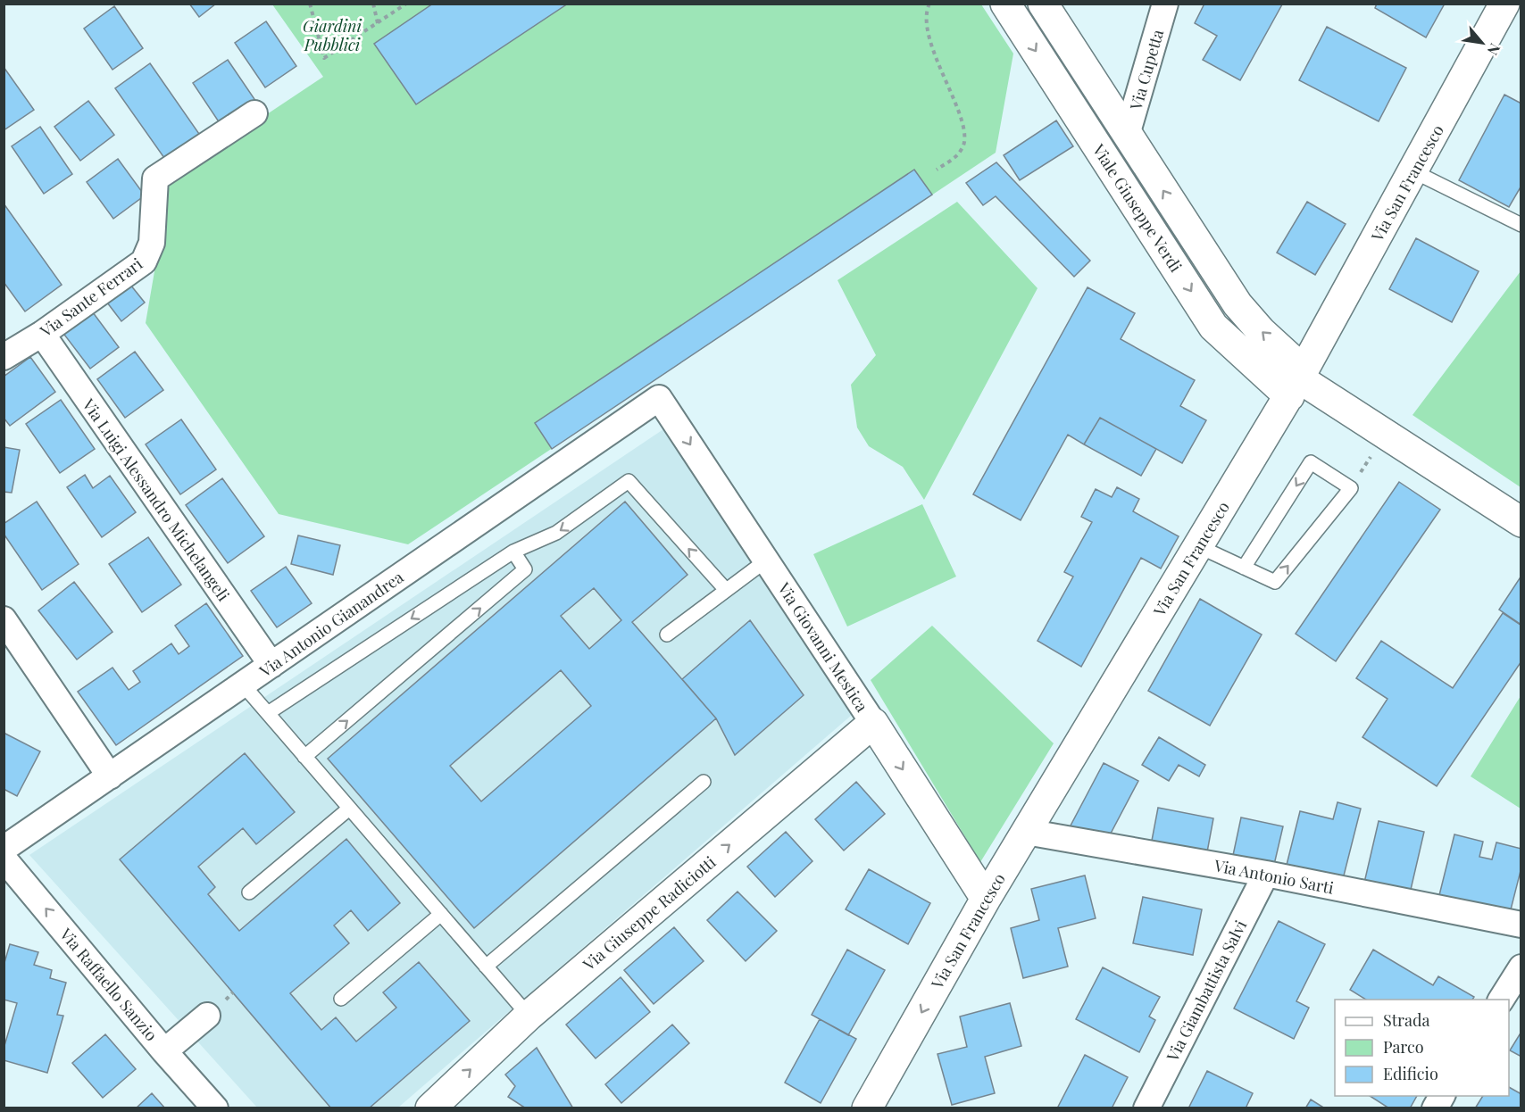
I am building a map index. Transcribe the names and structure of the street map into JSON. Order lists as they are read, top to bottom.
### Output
{
  "streets": {
    "street": [
      "Via Cupetta",
      "Via San Francesco",
      "Viale Giuseppe Verdi",
      "Via Sante Ferrari",
      "Via Luigi Alessandro Michelangeli",
      "Via Antonio Gianandrea",
      "Via Giovanni Mestica",
      "Via Antonio Sarti",
      "Via Giuseppe Radiciotti",
      "Via Raffaello Sanzio",
      "Via Giambattista Salvi"
    ]
  },
  "crossings": [
    ["Via Cupetta", "Viale Giuseppe Verdi"],
    ["Via San Francesco", "Viale Giuseppe Verdi"],
    ["Via San Francesco", "Via Giovanni Mestica"],
    ["Via San Francesco", "Via Antonio Sarti"],
    ["Via Sante Ferrari", "Via Luigi Alessandro Michelangeli"],
    ["Via Luigi Alessandro Michelangeli", "Via Antonio Gianandrea"],
    ["Via Antonio Gianandrea", "Via Giovanni Mestica"],
    ["Via Giovanni Mestica", "Via Giuseppe Radiciotti"],
    ["Via Antonio Sarti", "Via Giambattista Salvi"]
  ],
  "one_way": ["Via Giovanni Mestica", "Via Giuseppe Radiciotti", "Via Raffaello Sanzio"],
  "parks": ["Giardini Pubblici"],
  "legend": ["Strada", "Parco", "Edificio"],
  "north": "bottom right"
}
